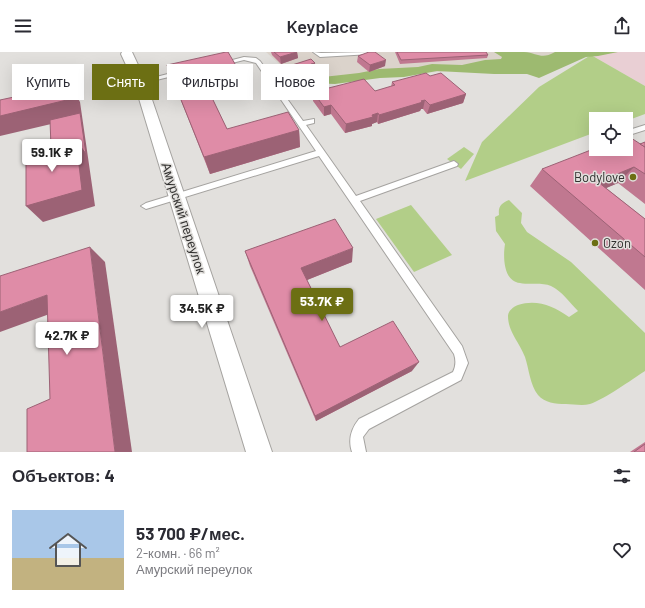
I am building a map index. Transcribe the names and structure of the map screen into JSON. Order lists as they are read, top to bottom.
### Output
{
  "streets": {
    "street": ["Амурский переулок"]
  },
  "places": ["Bodylove", "Ozon"],
  "page": {
    "header": "Keyplace",
    "chip": [
      "Купить",
      "Снять",
      "Фильтры",
      "Новое"
    ],
    "price": [
      "59.1K ₽",
      "53.7K ₽",
      "34.5K ₽",
      "42.7K ₽"
    ],
    "heading": "Объектов: 4",
    "list": [
      {
        "name": "53 700 ₽/мес.",
        "note": "2-комн. · 66 m² · Амурский переулок"
      }
    ]
  }
}
